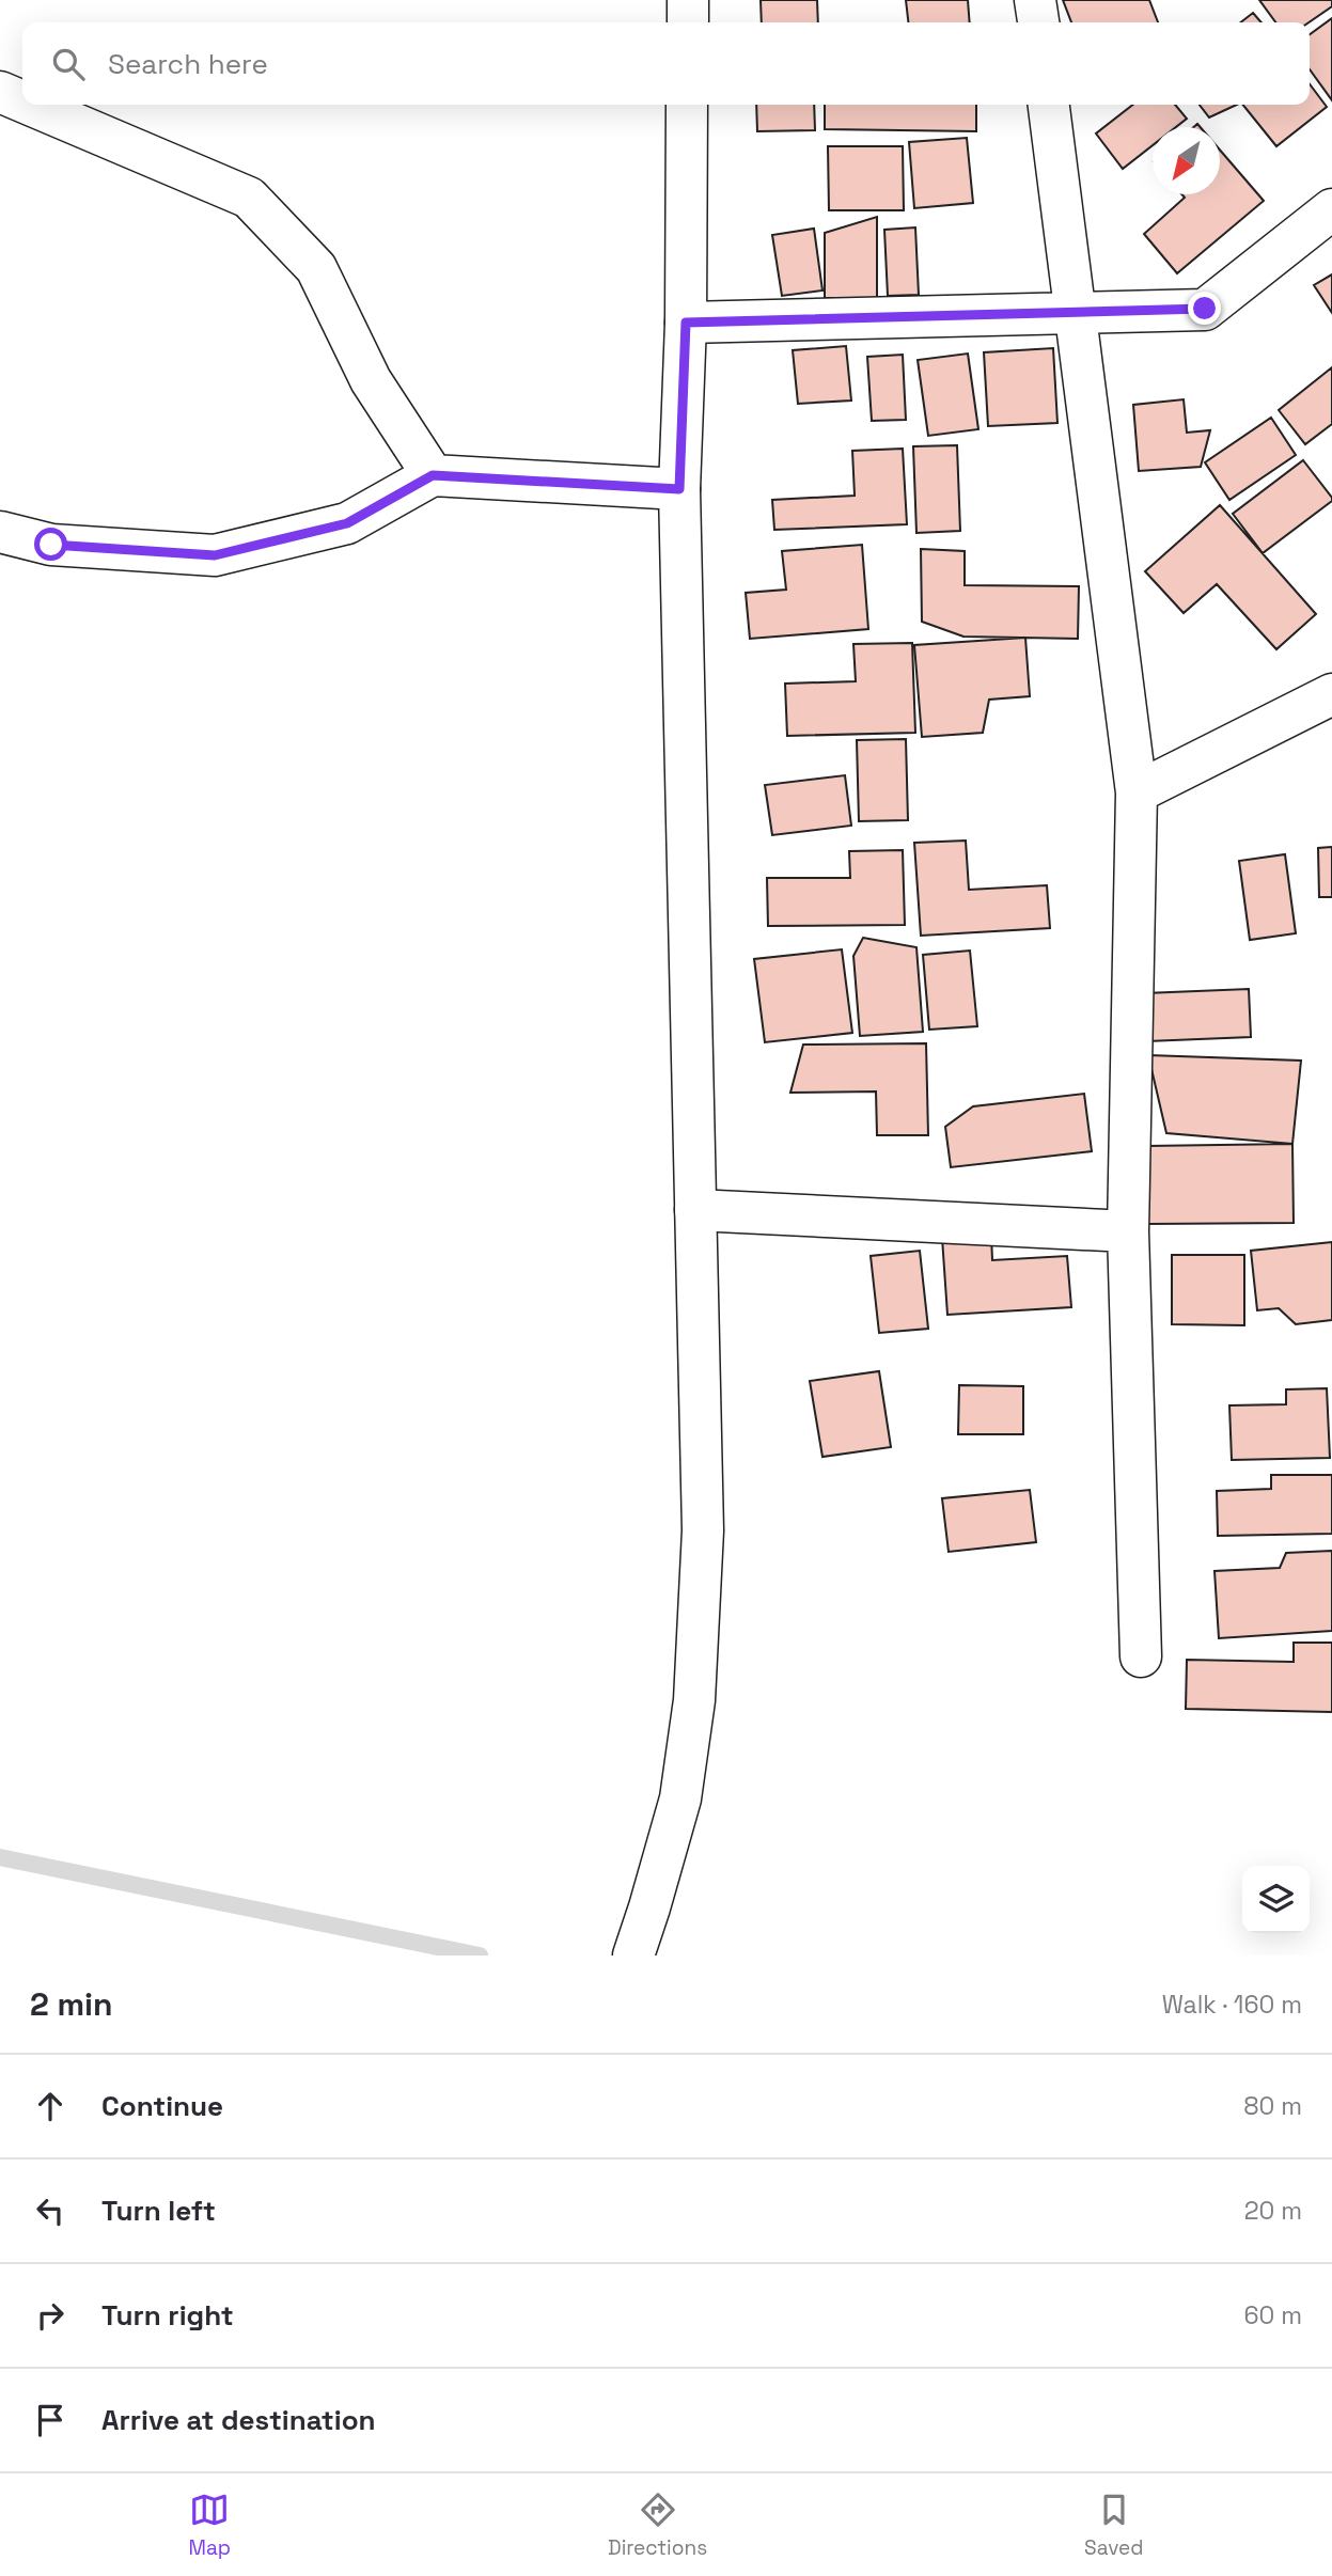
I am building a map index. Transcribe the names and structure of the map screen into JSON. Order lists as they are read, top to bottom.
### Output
{
  "north": "bottom left",
  "page": {
    "search": "Search here",
    "heading": ["2 min", "Walk · 160 m"],
    "list": [
      ["Continue", "80 m"],
      ["Turn left", "20 m"],
      ["Turn right", "60 m"],
      "Arrive at destination"
    ],
    "nav": ["Map", "Directions", "Saved"]
  }
}
